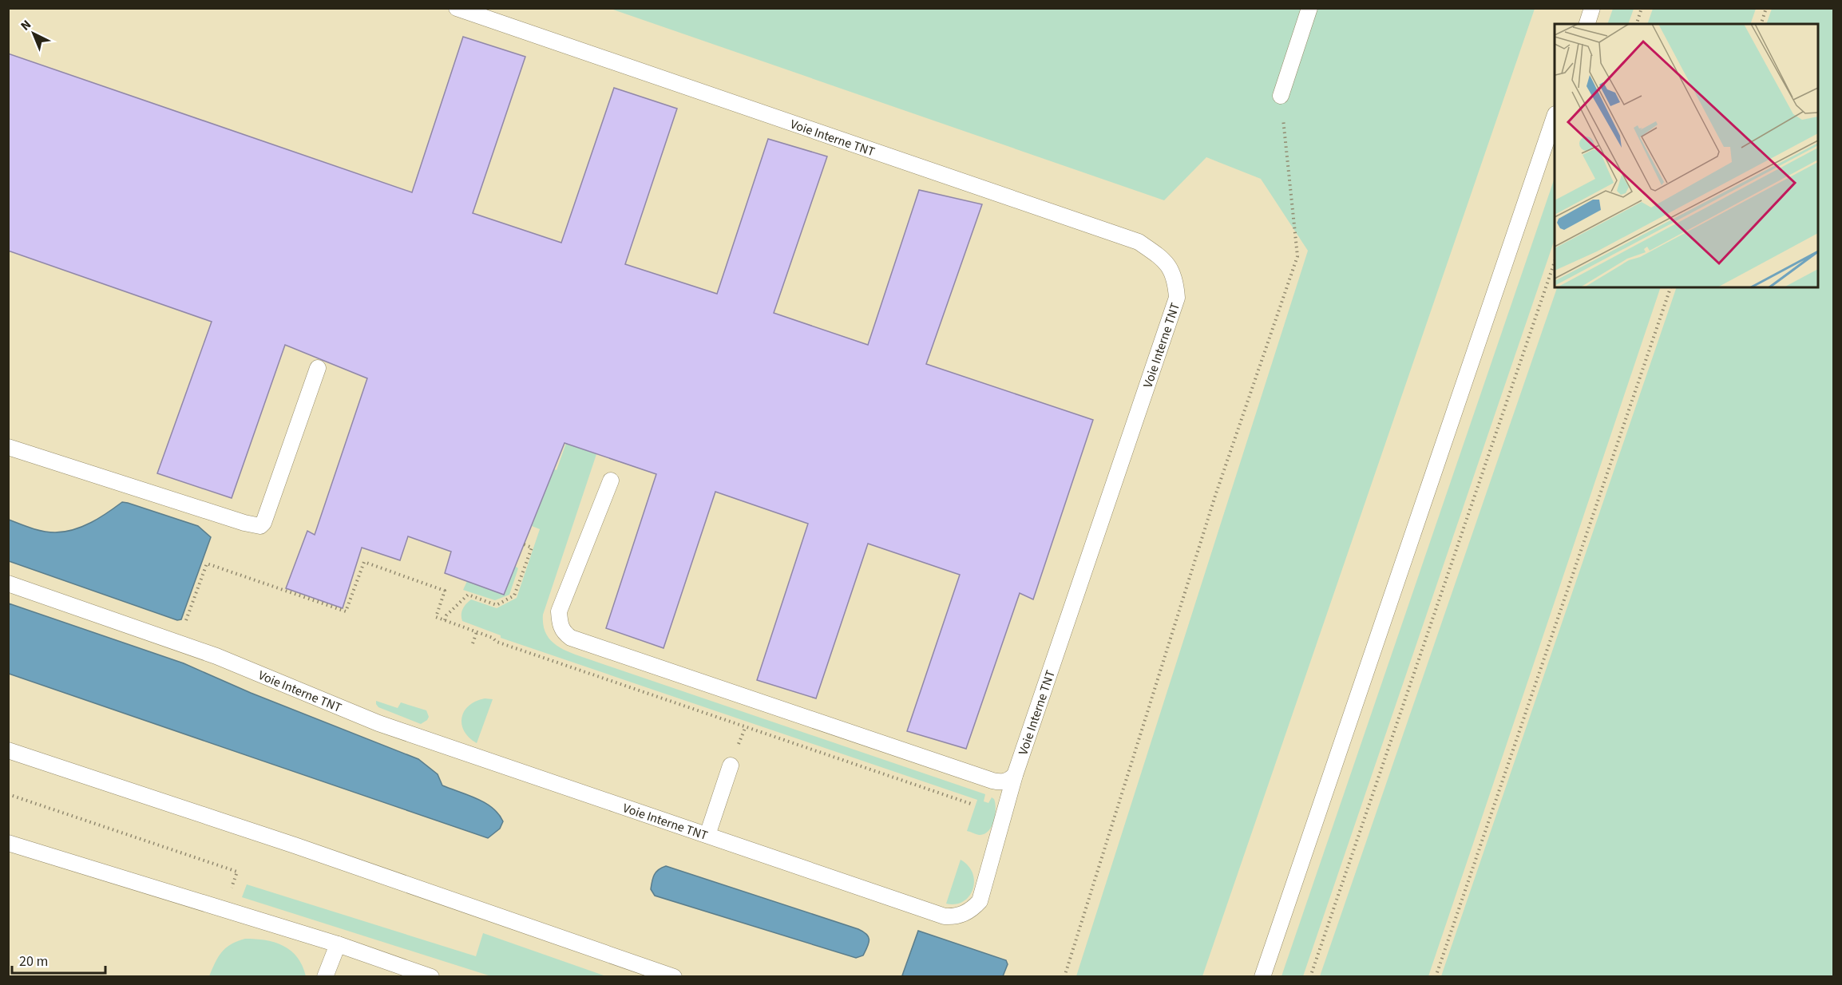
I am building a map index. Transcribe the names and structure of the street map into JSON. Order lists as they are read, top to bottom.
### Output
{
  "streets": {
    "lane": ["Voie Interne TNT"]
  },
  "scale_bar": "20 m",
  "north": "top left"
}
